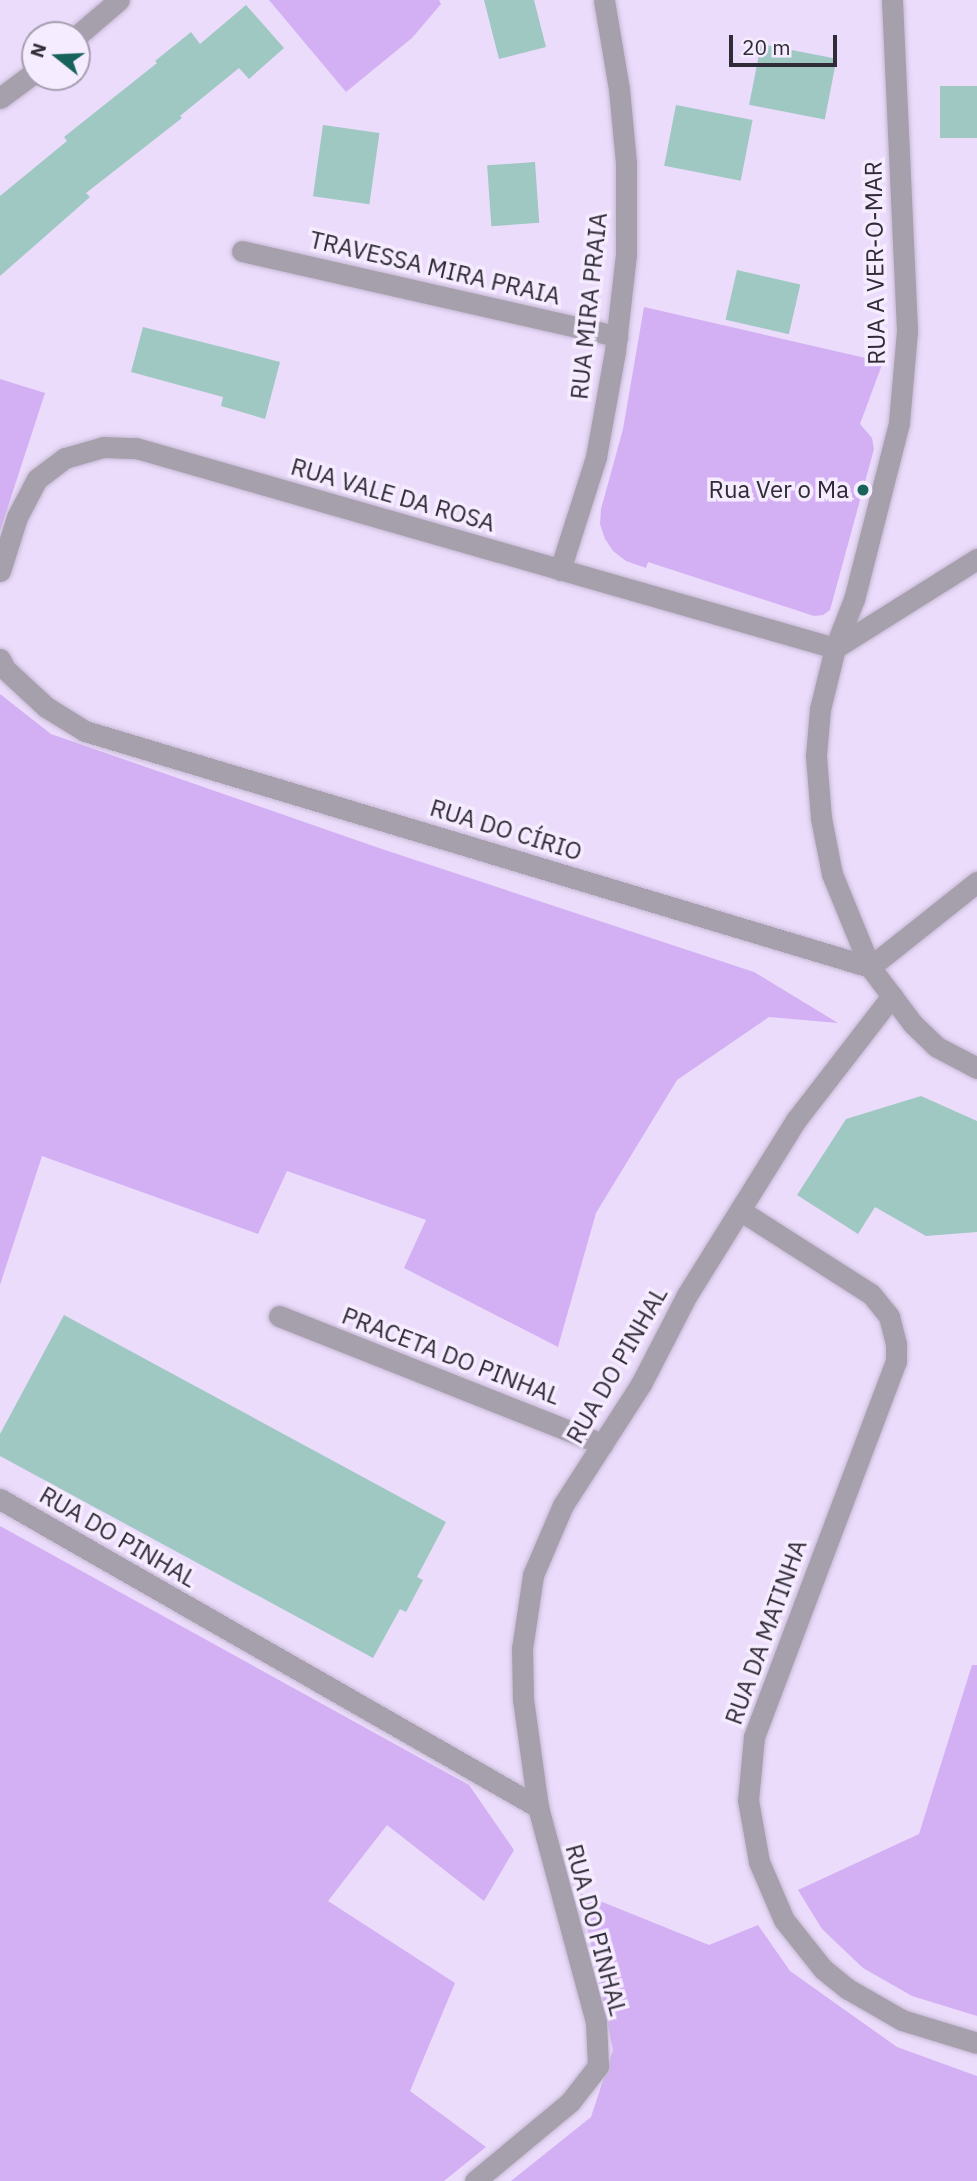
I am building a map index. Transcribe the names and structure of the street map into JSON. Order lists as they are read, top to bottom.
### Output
{
  "streets": {
    "street": [
      "RUA A VER-O-MAR",
      "TRAVESSA MIRA PRAIA",
      "RUA MIRA PRAIA",
      "RUA VALE DA ROSA",
      "RUA DO CÍRIO",
      "PRACETA DO PINHAL",
      "RUA DO PINHAL",
      "RUA DA MATINHA"
    ]
  },
  "crossings": [
    ["RUA A VER-O-MAR", "RUA VALE DA ROSA"],
    ["RUA A VER-O-MAR", "RUA DO CÍRIO"],
    ["TRAVESSA MIRA PRAIA", "RUA MIRA PRAIA"],
    ["RUA MIRA PRAIA", "RUA VALE DA ROSA"],
    ["PRACETA DO PINHAL", "RUA DO PINHAL"],
    ["RUA DO PINHAL", "RUA DA MATINHA"]
  ],
  "places": ["Rua Ver o Ma"],
  "scale_bar": "20 m",
  "north": "left"
}
